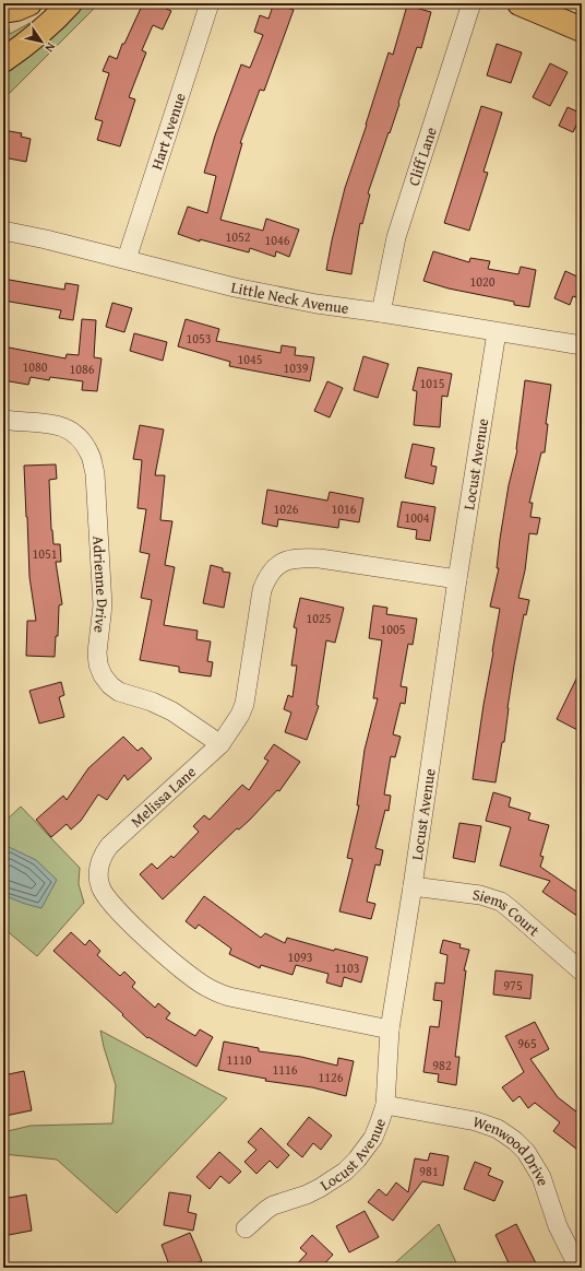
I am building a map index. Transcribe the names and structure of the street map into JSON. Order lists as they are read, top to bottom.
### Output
{
  "streets": {
    "street": [
      "Hart Avenue",
      "Cliff Lane",
      "Little Neck Avenue",
      "Locust Avenue",
      "Adrienne Drive",
      "Melissa Lane",
      "Siems Court",
      "Wenwood Drive"
    ]
  },
  "crossings": [
    ["Hart Avenue", "Little Neck Avenue"],
    ["Cliff Lane", "Little Neck Avenue"],
    ["Little Neck Avenue", "Locust Avenue"],
    ["Locust Avenue", "Melissa Lane"],
    ["Locust Avenue", "Siems Court"],
    ["Locust Avenue", "Wenwood Drive"],
    ["Adrienne Drive", "Melissa Lane"]
  ],
  "house_numbers": [
    "1052",
    "1046",
    "1020",
    "1053",
    "1045",
    "1080",
    "1039",
    "1086",
    "1015",
    "1026",
    "1016",
    "1004",
    "1051",
    "1025",
    "1005",
    "1093",
    "1103",
    "975",
    "965",
    "1110",
    "982",
    "1116",
    "1126",
    "981"
  ],
  "north": "bottom right"
}
